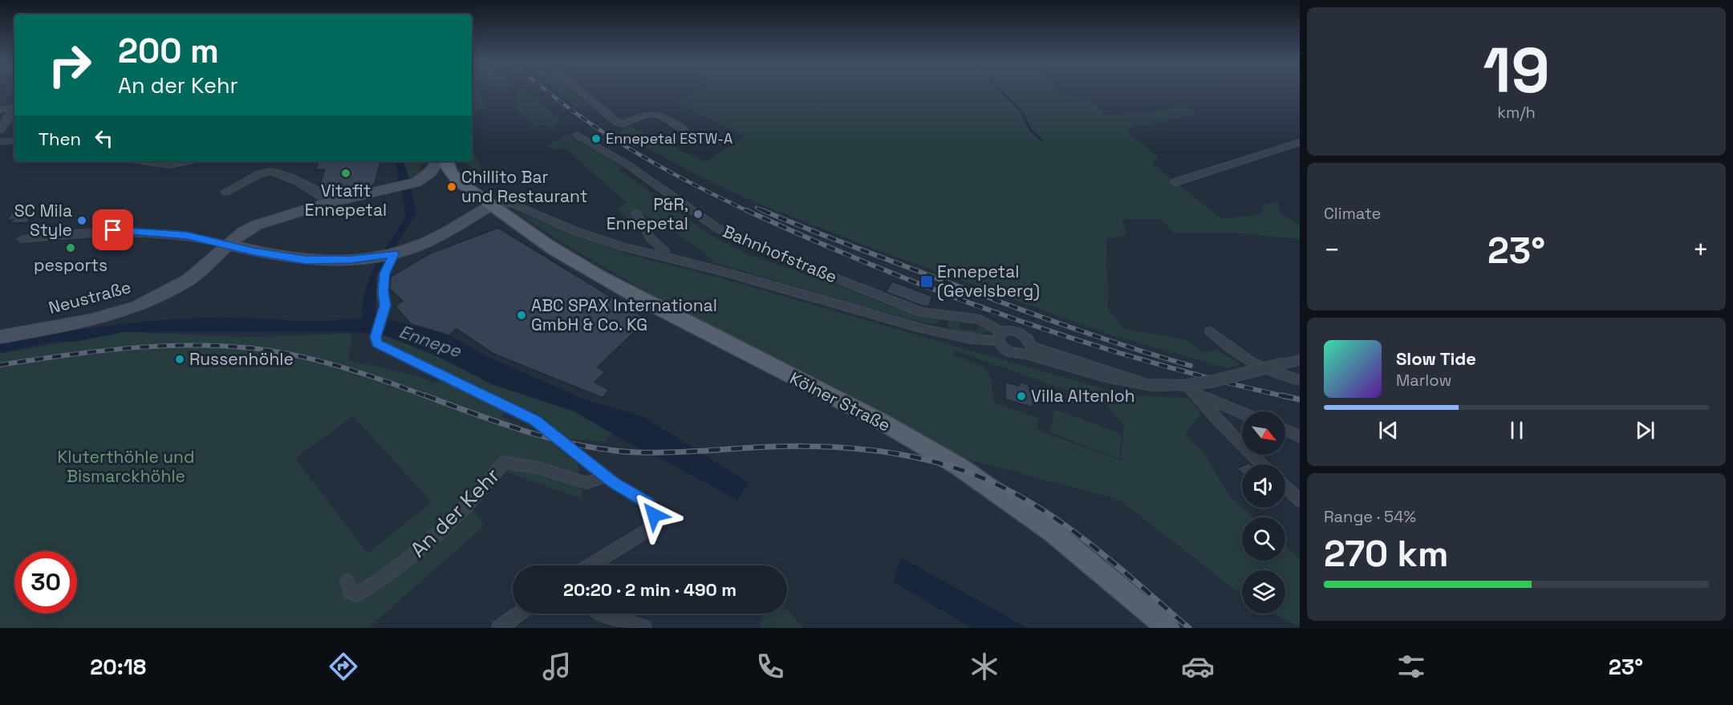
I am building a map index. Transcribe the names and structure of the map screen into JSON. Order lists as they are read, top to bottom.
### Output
{
  "streets": {
    "main road": ["Neustraße", "Kölner Straße"],
    "street": ["Bahnhofstraße", "An der Kehr"]
  },
  "crossings": [
    ["Bahnhofstraße", "Kölner Straße"]
  ],
  "water": ["Ennepe"],
  "parks": ["Kluterthöhle und Bismarckhöhle"],
  "places": {
    "other": [
      "Ennepetal ESTW-A",
      "Vitafit Ennepetal",
      "Chillito Bar und Restaurant",
      "P&R, Ennepetal",
      "SC Mila Style",
      "pesports",
      "ABC SPAX International GmbH & Co. KG",
      "Russenhöhle",
      "Villa Altenloh"
    ],
    "transit": ["Ennepetal (Gevelsberg)"]
  },
  "north": "bottom right",
  "page": {
    "tile": [
      ["19", "km/h"],
      "Climate",
      ["Range · 54%", "270 km"]
    ],
    "turn": ["200 m", "An der Kehr"],
    "then": "Then",
    "heat": ["−", "23°", "+"],
    "song": ["Slow Tide", "Marlow"],
    "limit": "30",
    "trip": "20:20 · 2 min · 490 m",
    "tabs": ["20:18", "23°"]
  }
}
